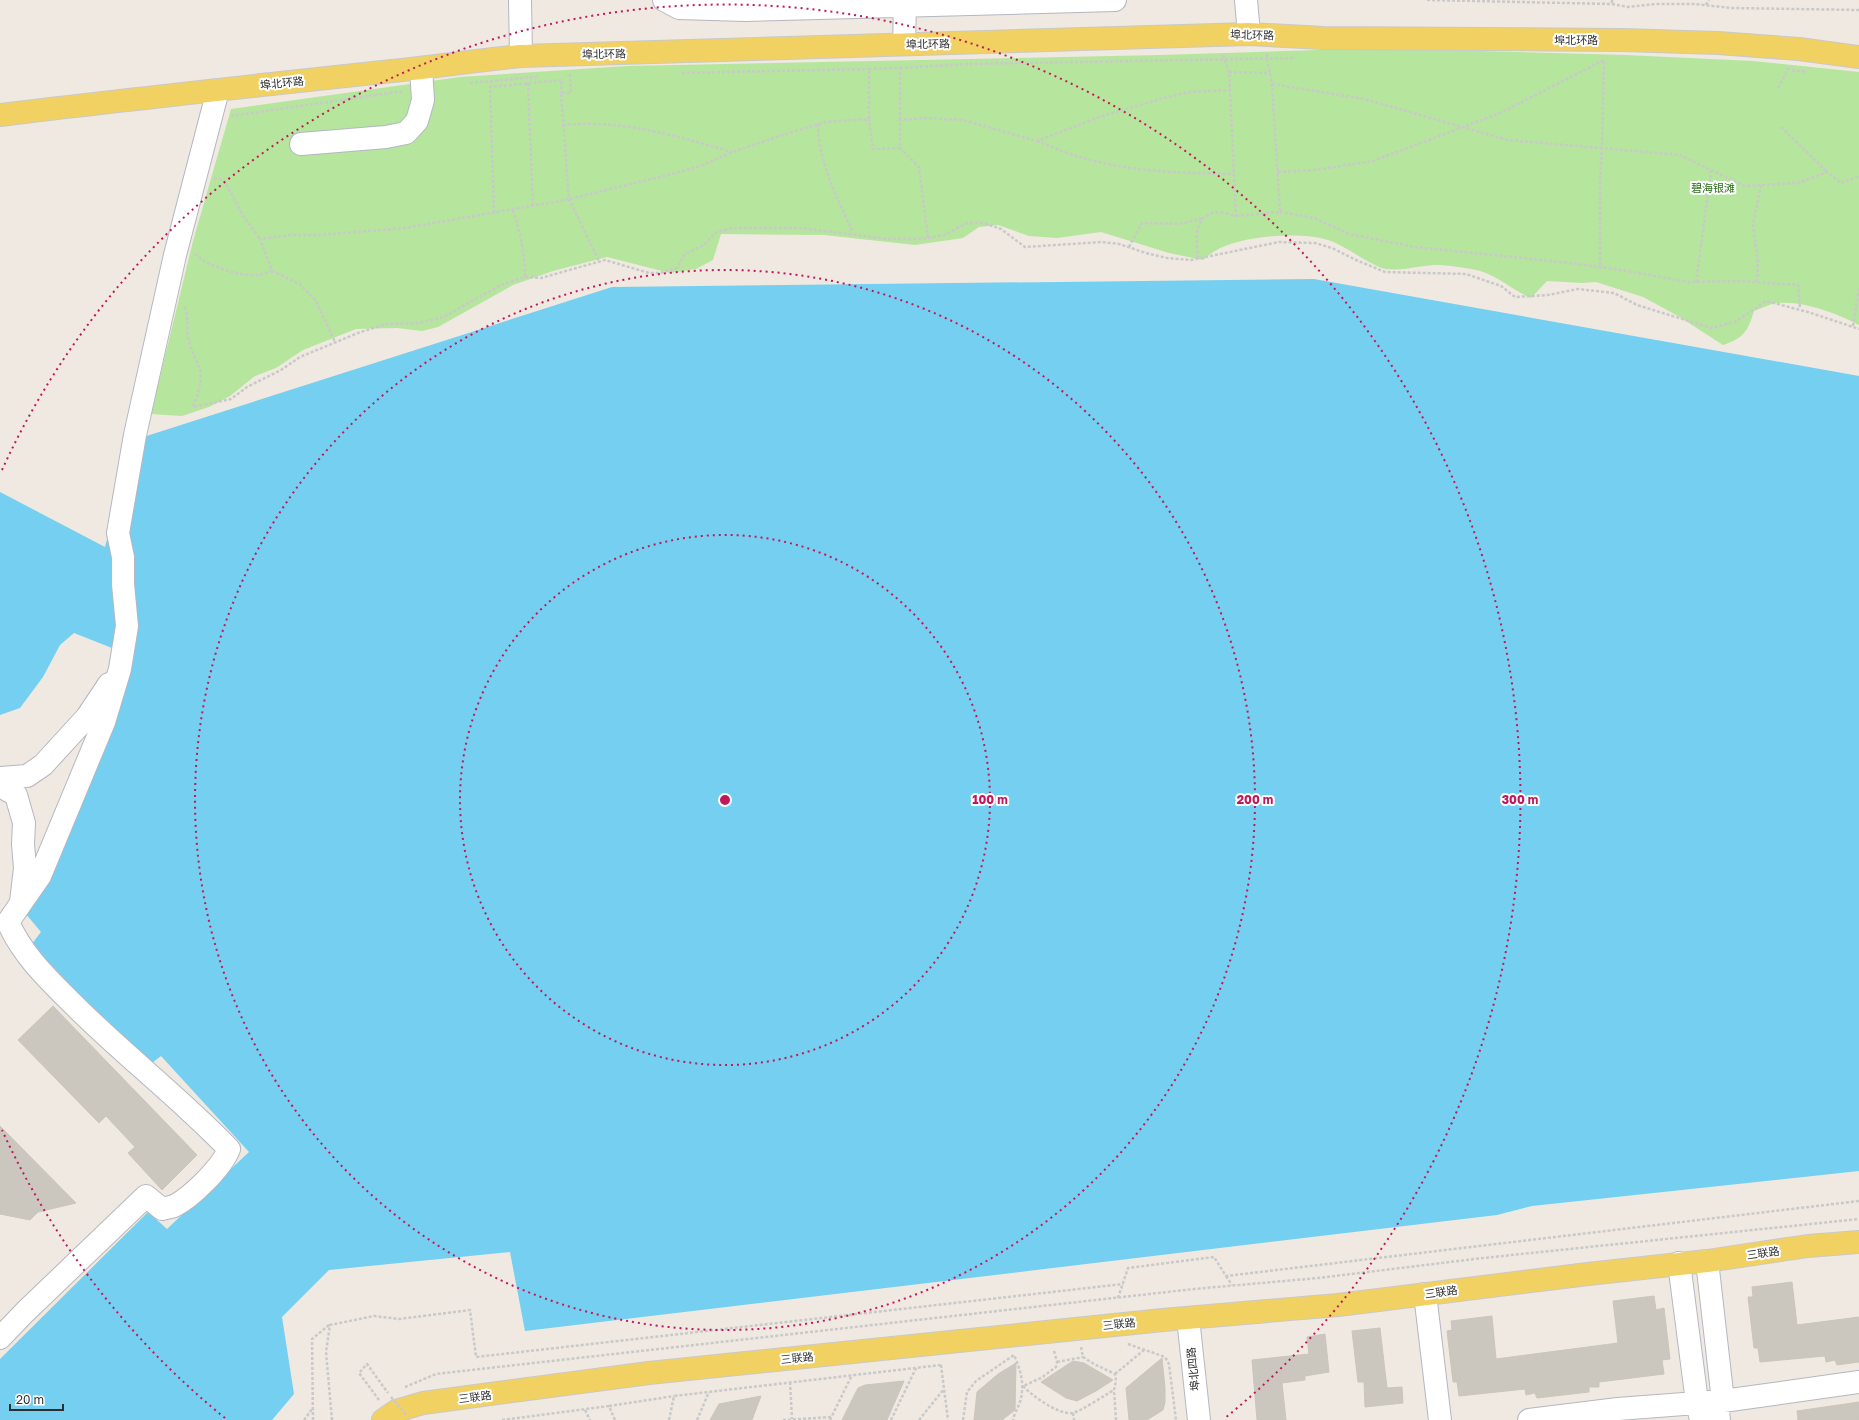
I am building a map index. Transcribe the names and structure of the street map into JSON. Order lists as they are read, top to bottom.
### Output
{
  "streets": {
    "main road": ["埠北环路", "三联路"],
    "street": ["埠北四路"]
  },
  "crossings": [
    ["三联路", "埠北四路"]
  ],
  "parks": ["碧海银滩"],
  "scale_bar": "20 m",
  "rings": ["100 m", "200 m", "300 m"]
}
